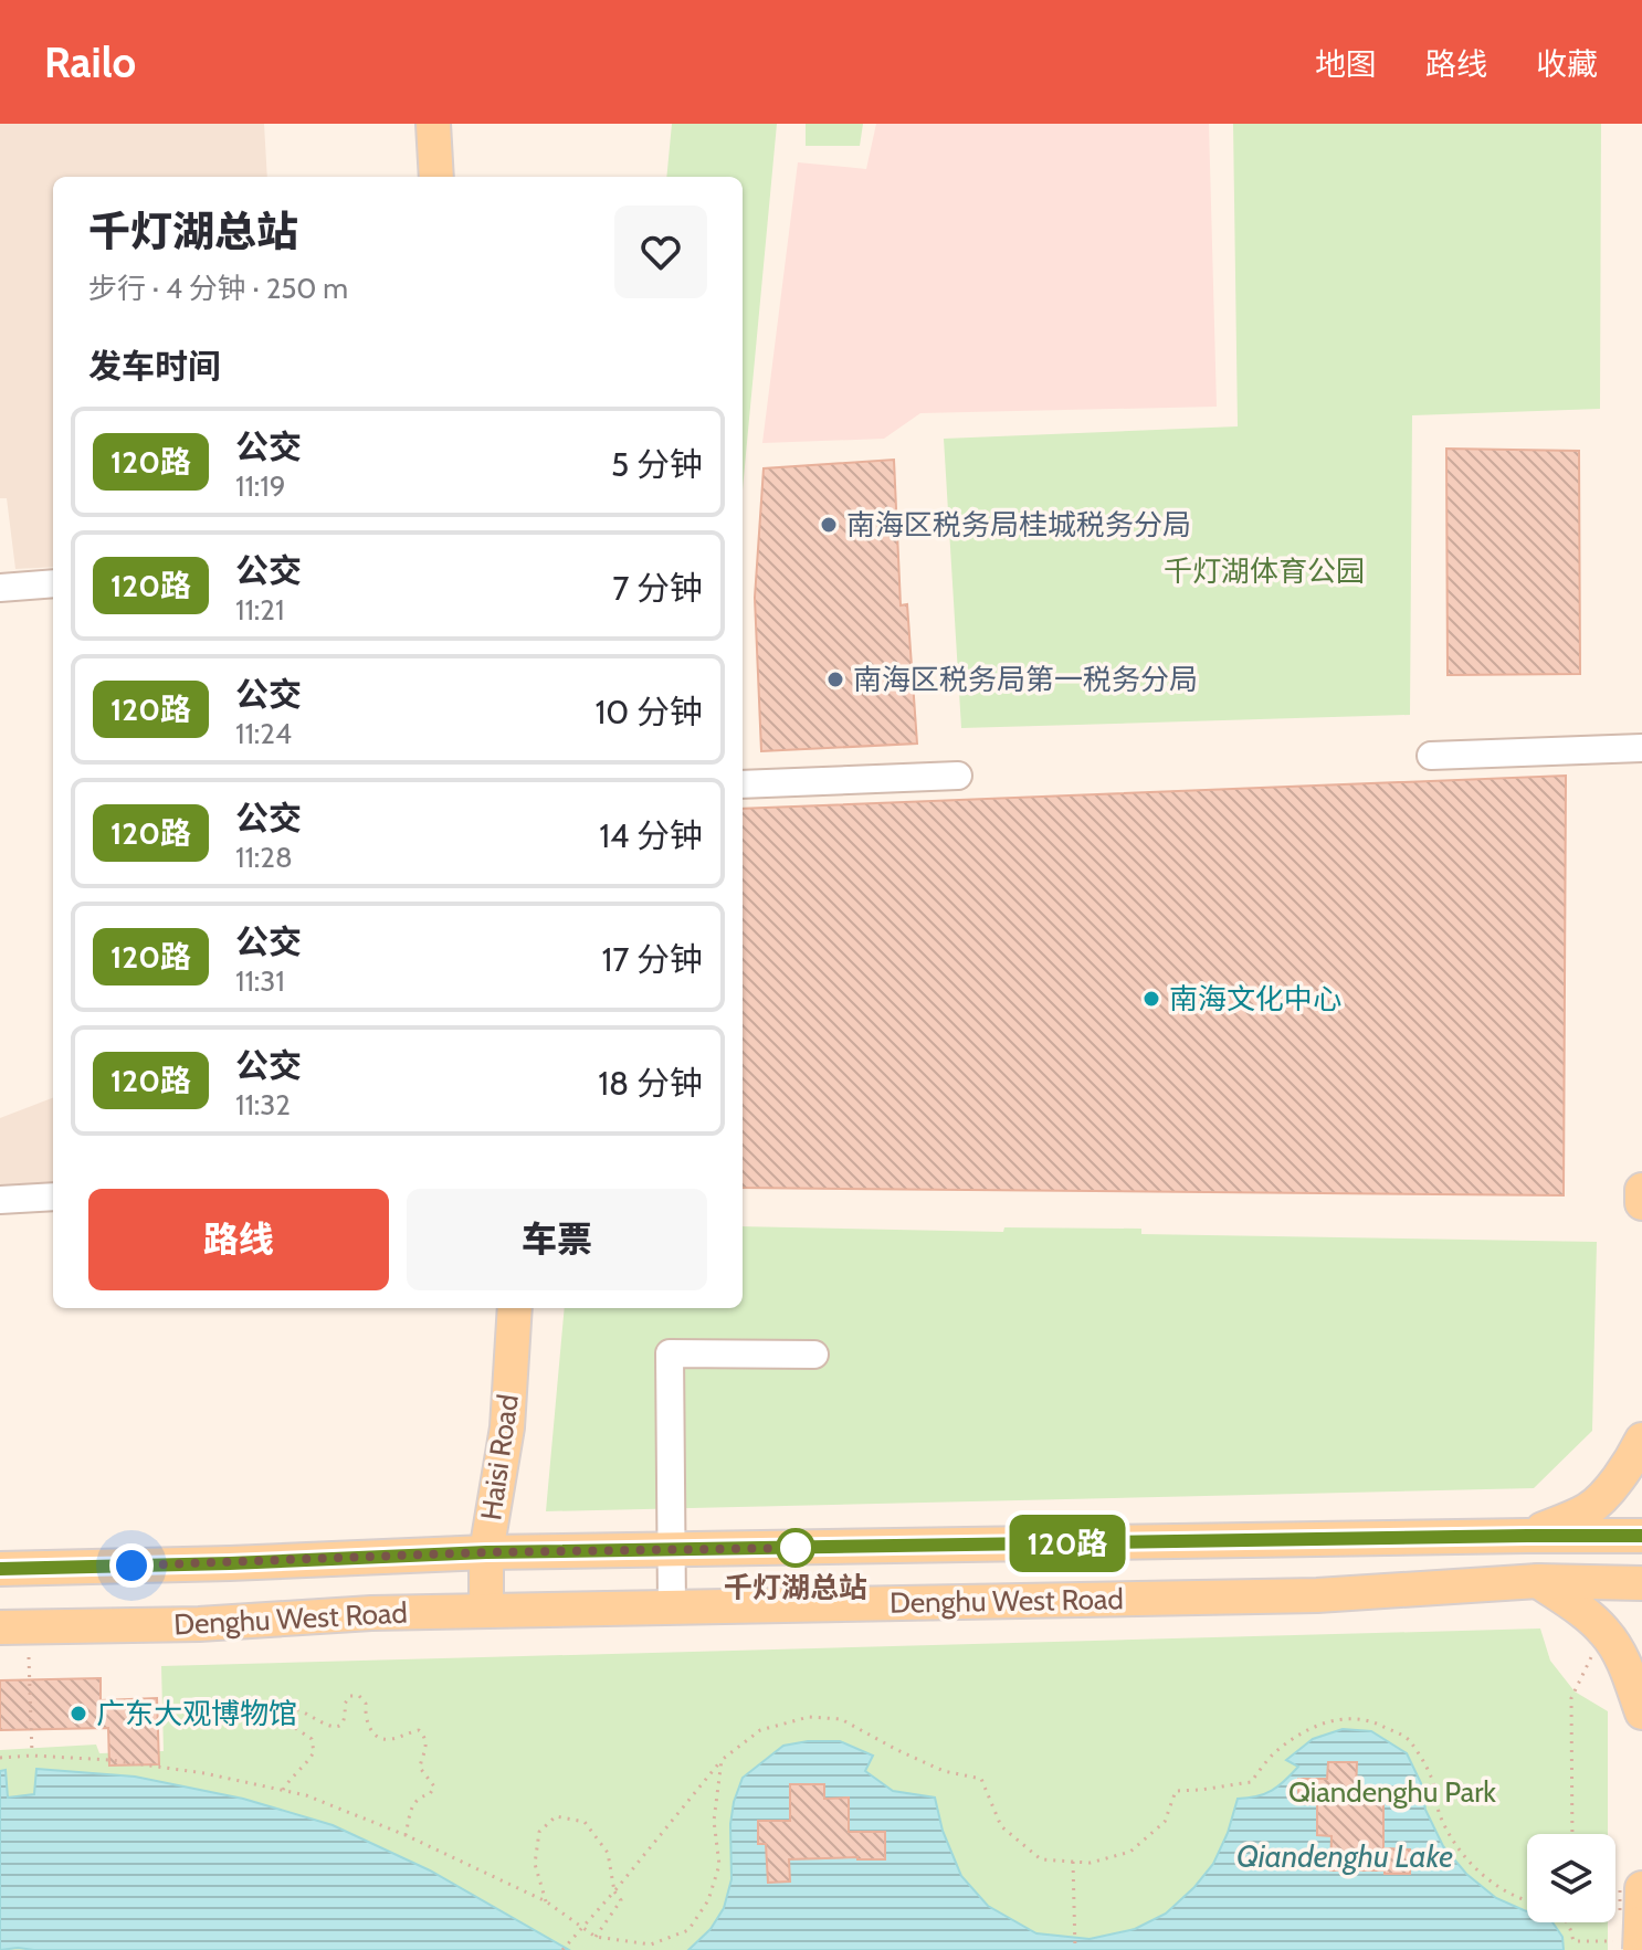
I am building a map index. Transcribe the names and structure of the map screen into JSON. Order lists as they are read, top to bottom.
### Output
{
  "streets": {
    "main road": ["Haisi Road", "Denghu West Road"]
  },
  "crossings": [
    ["Haisi Road", "Denghu West Road"]
  ],
  "water": ["Qiandenghu Lake"],
  "parks": ["千灯湖体育公园", "Qiandenghu Park"],
  "places": [
    "南海区税务局桂城税务分局",
    "南海区税务局第一税务分局",
    "南海文化中心",
    "千灯湖总站",
    "广东大观博物馆"
  ],
  "lines": ["bus line 120路"],
  "page": {
    "header": "Railo",
    "nav": ["地图", "路线", "收藏"],
    "on_map": "120路",
    "heading": [
      ["千灯湖总站", "步行 · 4 分钟 · 250 m"],
      "发车时间"
    ],
    "list": [
      {
        "mark": "120路",
        "name": "公交",
        "note": "11:19",
        "value": "5 分钟"
      },
      {
        "mark": "120路",
        "name": "公交",
        "note": "11:21",
        "value": "7 分钟"
      },
      {
        "mark": "120路",
        "name": "公交",
        "note": "11:24",
        "value": "10 分钟"
      },
      {
        "mark": "120路",
        "name": "公交",
        "note": "11:28",
        "value": "14 分钟"
      },
      {
        "mark": "120路",
        "name": "公交",
        "note": "11:31",
        "value": "17 分钟"
      },
      {
        "mark": "120路",
        "name": "公交",
        "note": "11:32",
        "value": "18 分钟"
      }
    ],
    "buttons": ["路线", "车票"]
  }
}
